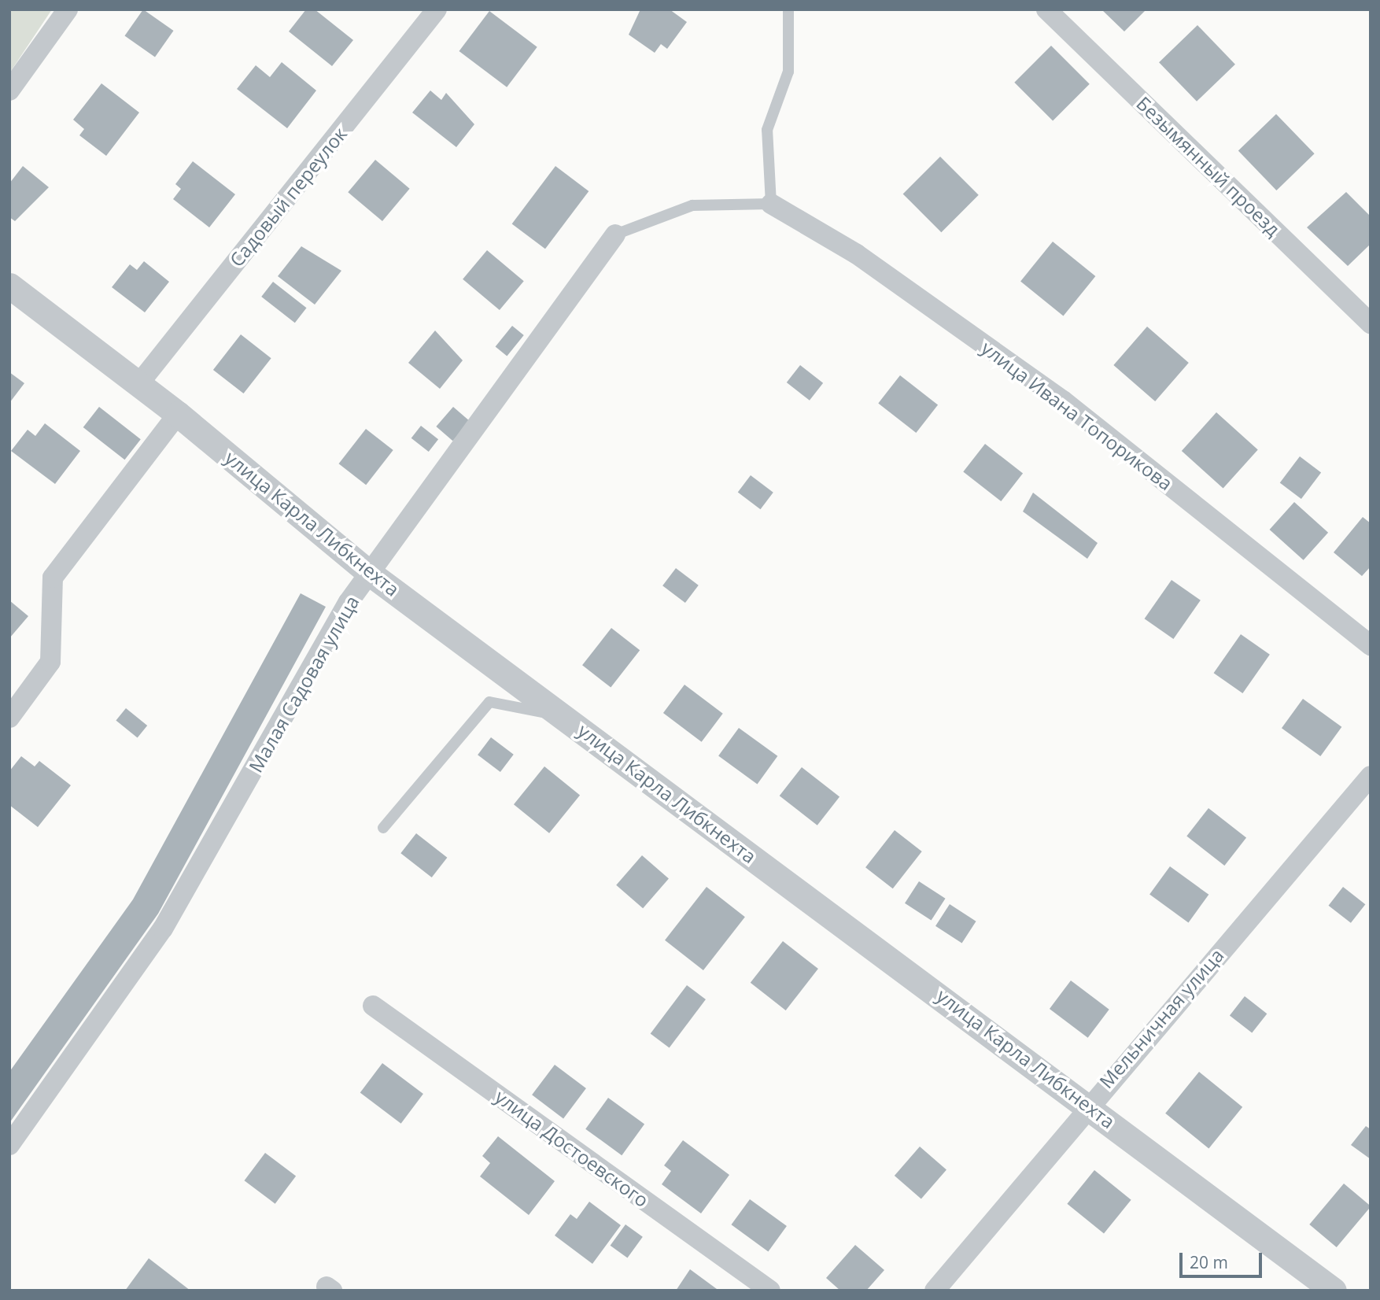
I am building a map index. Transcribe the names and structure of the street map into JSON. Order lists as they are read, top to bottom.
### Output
{
  "streets": {
    "street": [
      "Безымянный проезд",
      "Садовый переулок",
      "улица Ивана Топорикова",
      "улица Карла Либкнехта",
      "Малая Садовая улица",
      "Мельничная улица",
      "улица Достоевского"
    ]
  },
  "crossings": [
    ["Садовый переулок", "улица Карла Либкнехта"],
    ["улица Карла Либкнехта", "Малая Садовая улица"],
    ["улица Карла Либкнехта", "Мельничная улица"]
  ],
  "scale_bar": "20 m"
}
